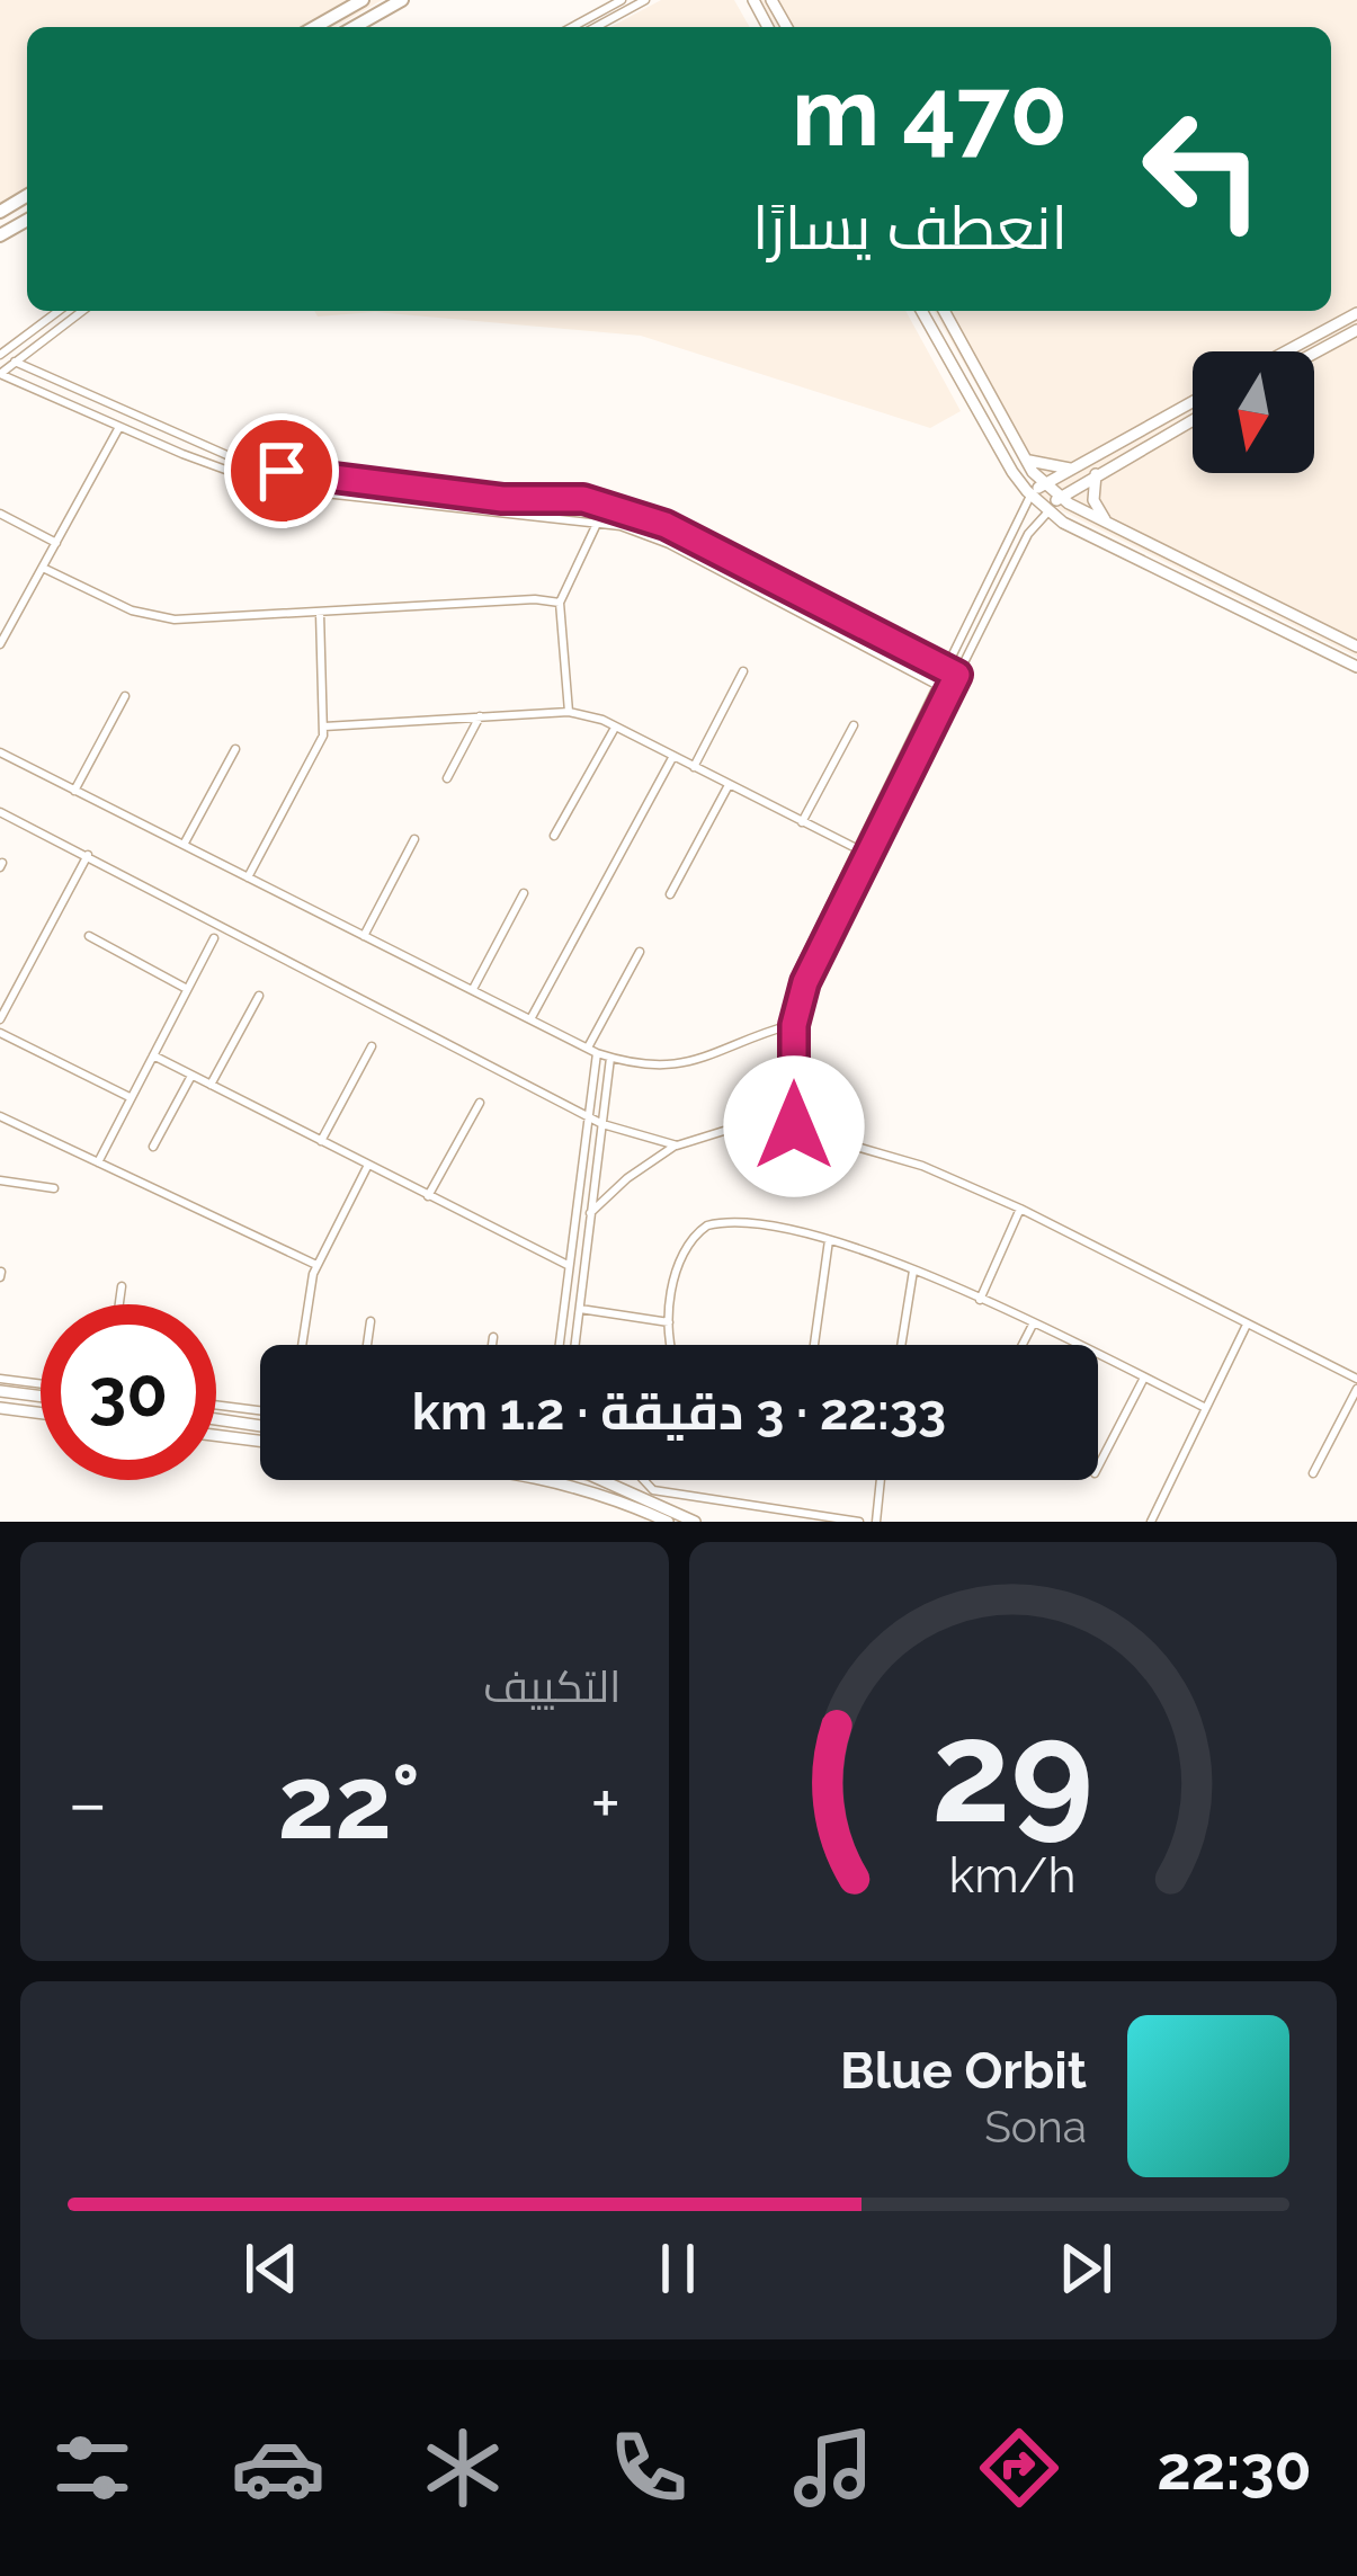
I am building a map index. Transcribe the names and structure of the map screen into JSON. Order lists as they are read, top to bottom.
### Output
{
  "north": "bottom",
  "page": {
    "turn": ["470 m", "انعطف يسارًا"],
    "limit": "30",
    "trip": "22:33 · 3 دقيقة · 1.2 km",
    "tile": "التكييف",
    "heat": ["−", "22°", "+"],
    "song": ["Blue Orbit", "Sona"],
    "tabs": "22:30",
    "gauge": ["29", "km/h"]
  }
}
